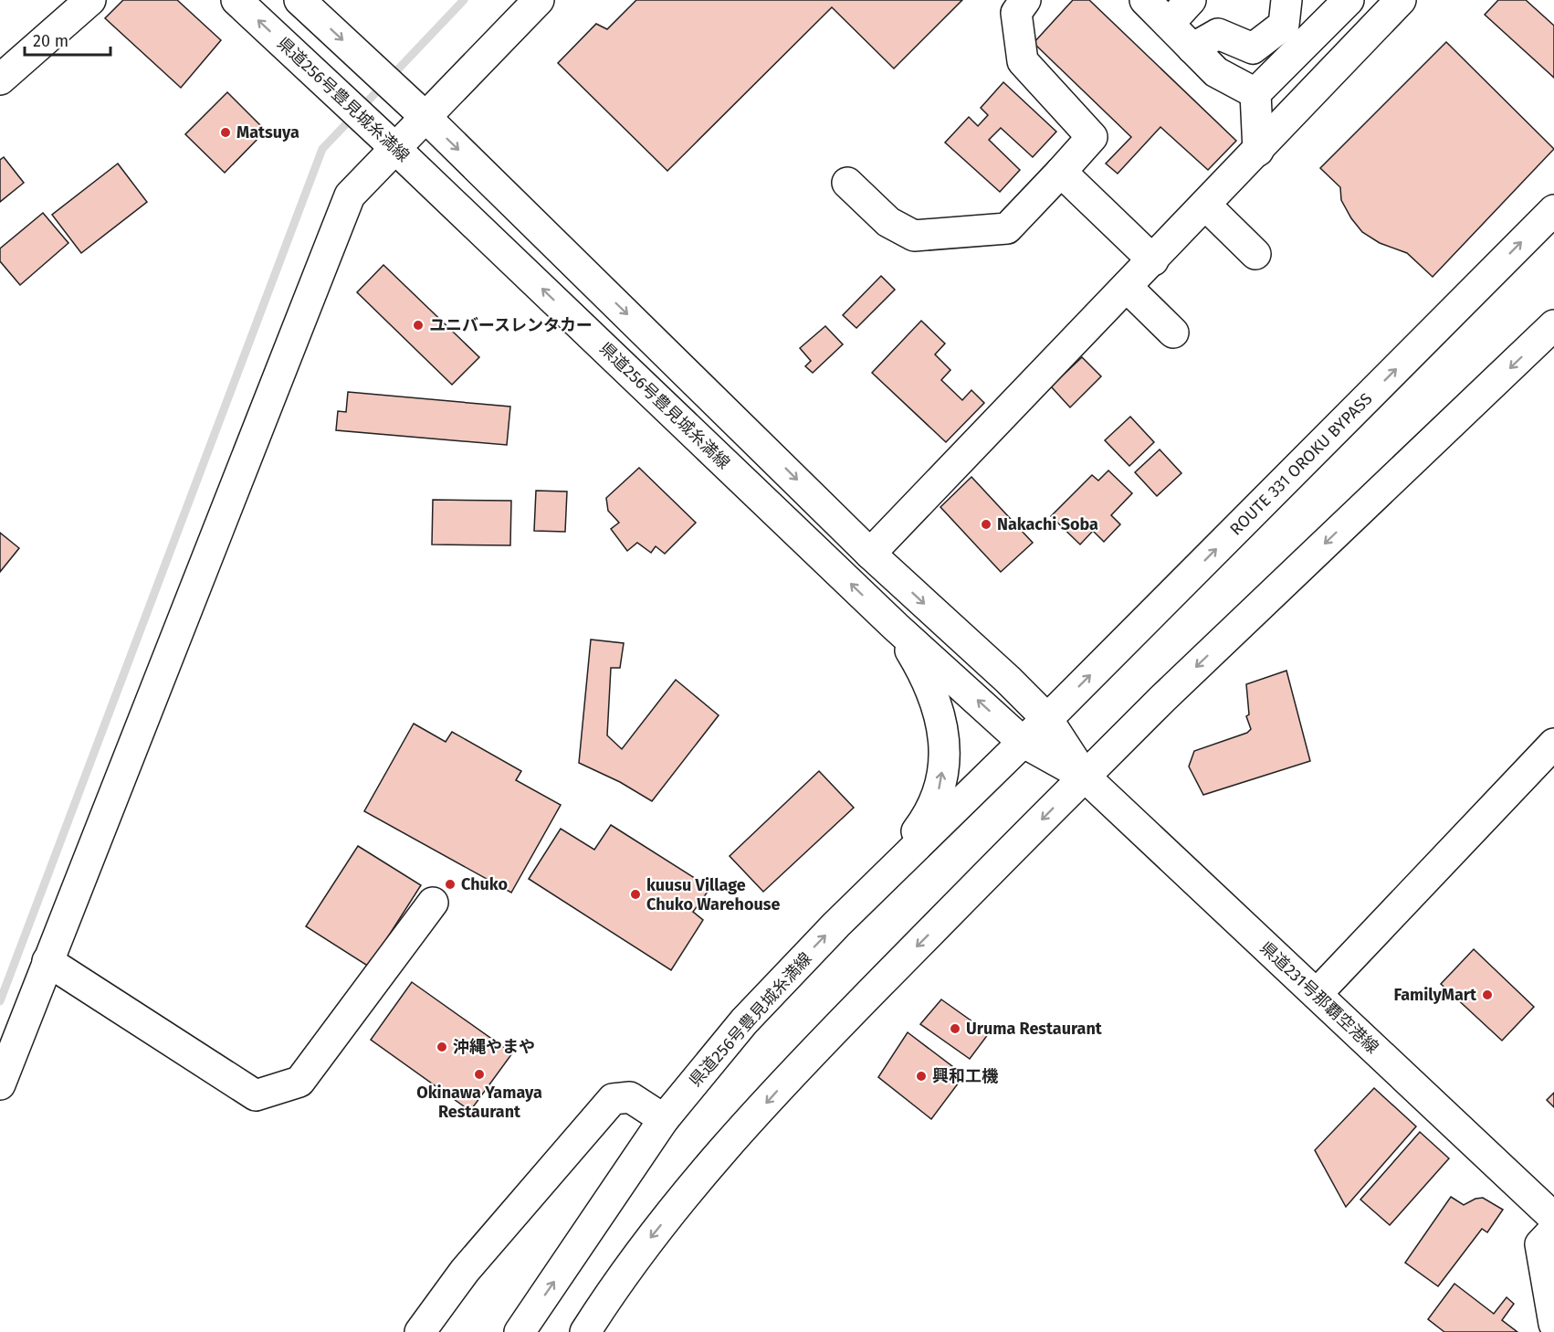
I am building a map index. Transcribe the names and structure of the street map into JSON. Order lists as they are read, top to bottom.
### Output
{
  "streets": {
    "main road": ["県道256号豊見城糸満線", "ROUTE 331 OROKU BYPASS", "県道231号那覇空港線"]
  },
  "crossings": [
    ["県道256号豊見城糸満線", "ROUTE 331 OROKU BYPASS"]
  ],
  "places": [
    "Matsuya",
    "ユニバースレンタカー",
    "Nakachi Soba",
    "Chuko",
    "kuusu Village Chuko Warehouse",
    "FamilyMart",
    "Uruma Restaurant",
    "沖縄やまや",
    "Okinawa Yamaya Restaurant",
    "興和工機"
  ],
  "scale_bar": "20 m"
}
